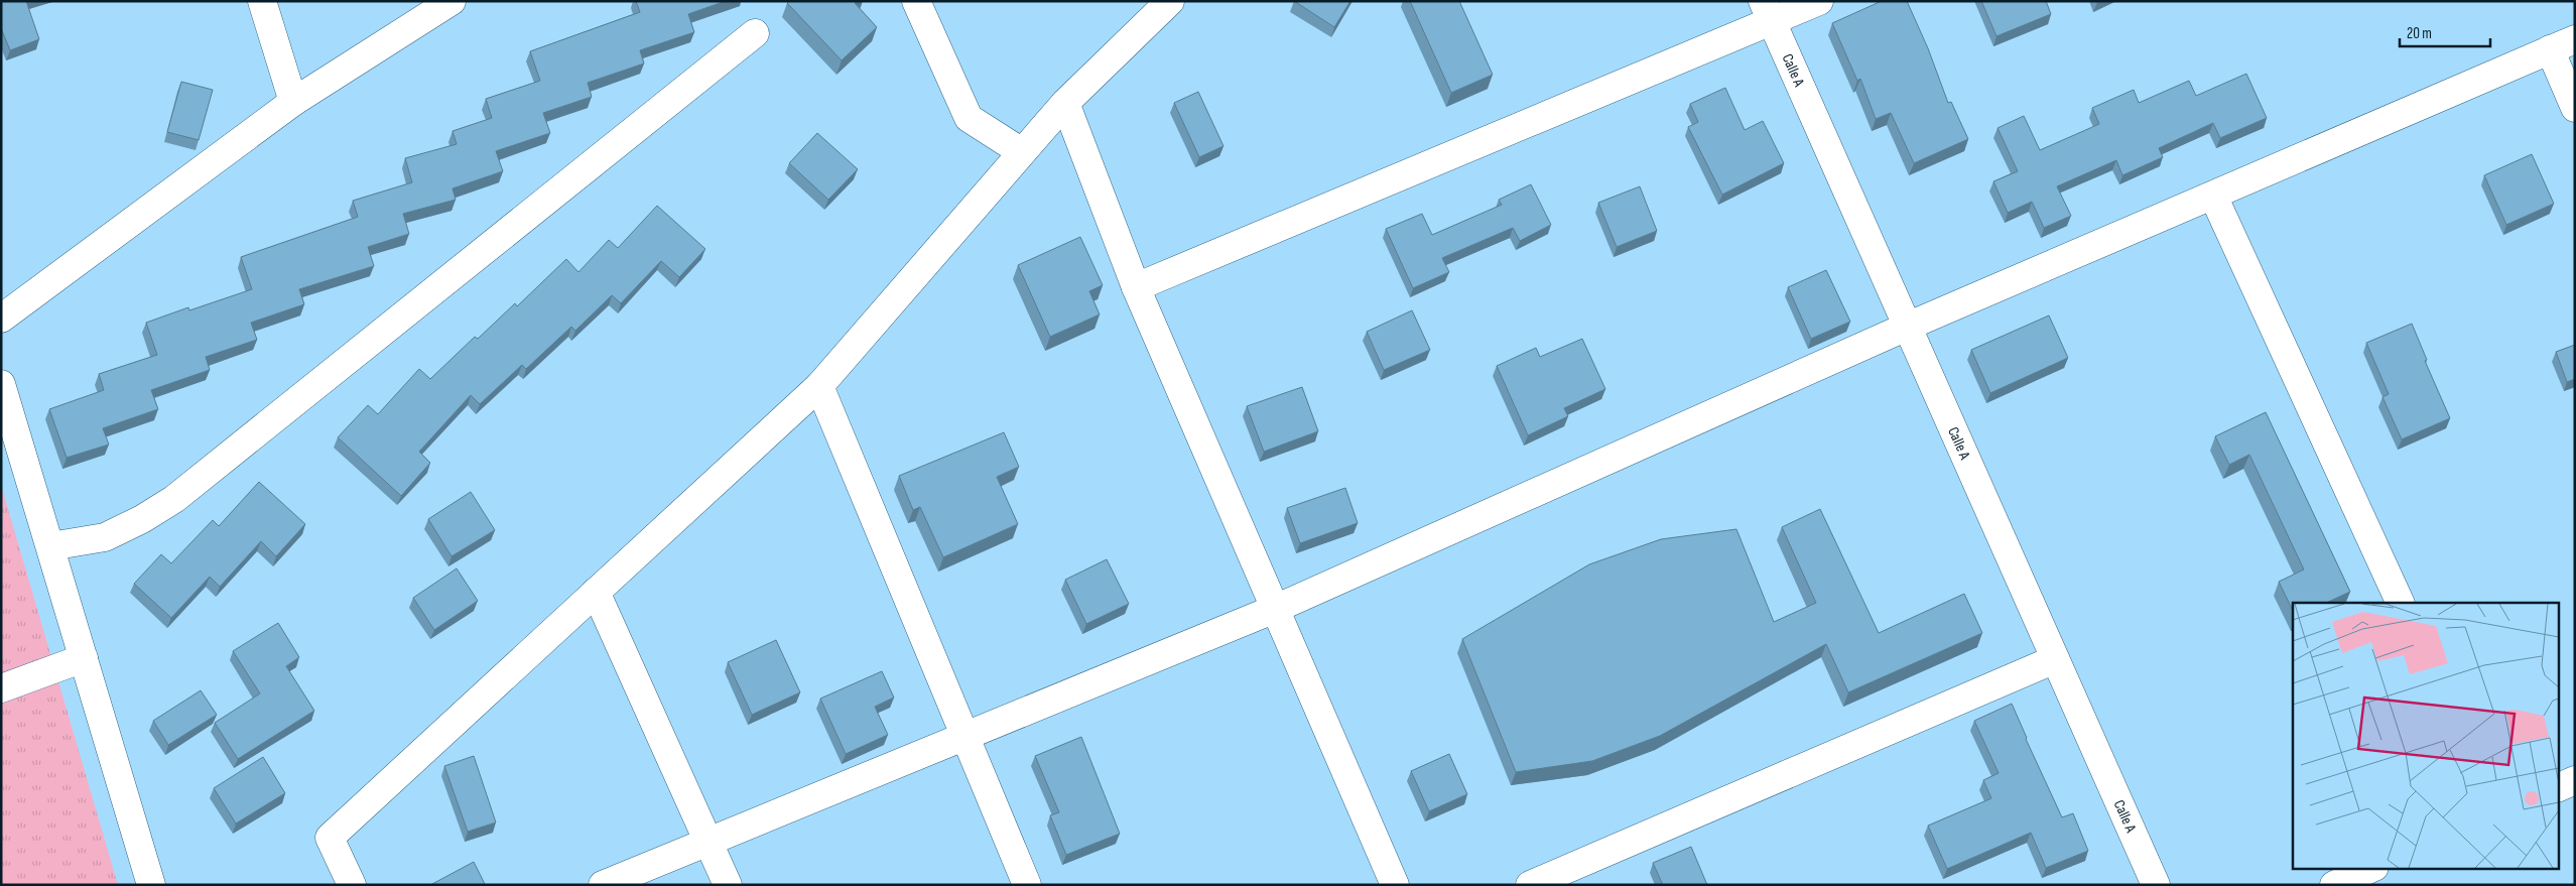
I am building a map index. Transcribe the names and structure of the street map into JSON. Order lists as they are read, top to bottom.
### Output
{
  "streets": {
    "street": ["Calle A"]
  },
  "scale_bar": "20 m"
}
